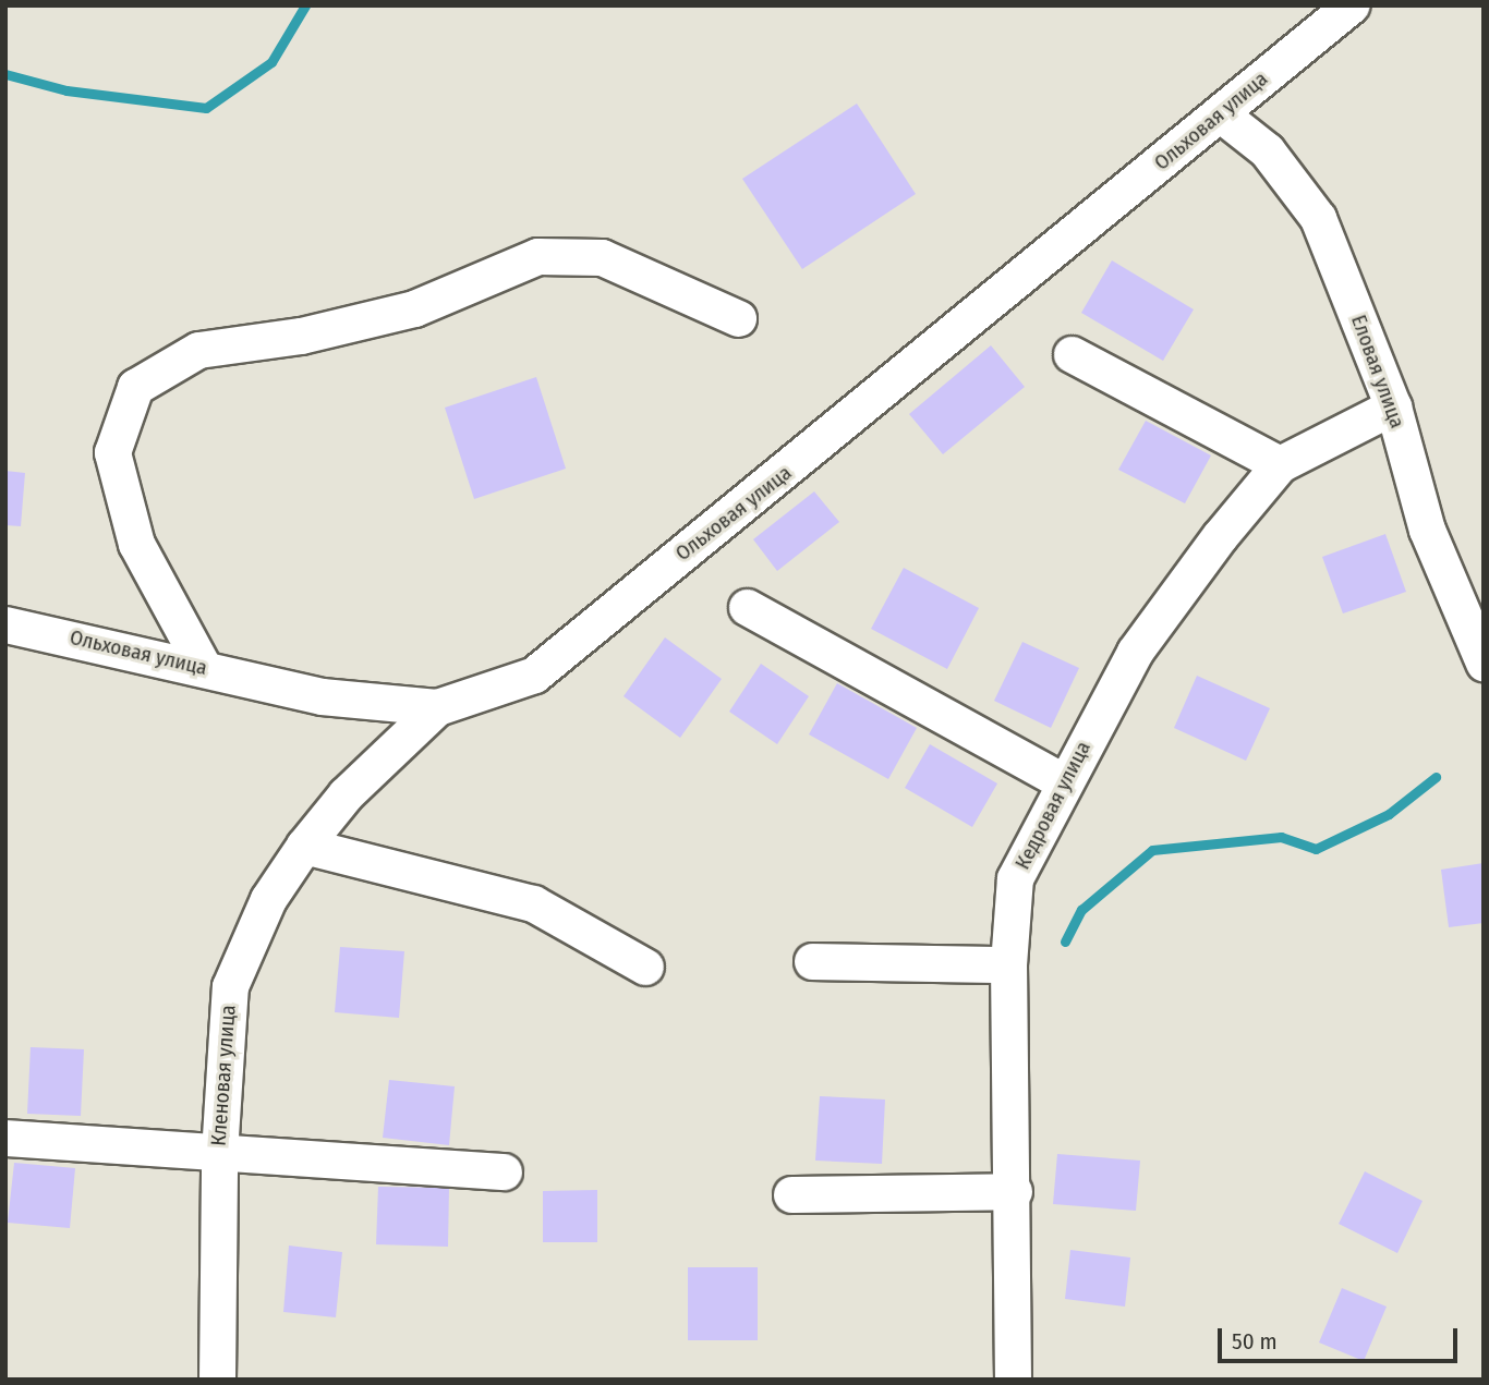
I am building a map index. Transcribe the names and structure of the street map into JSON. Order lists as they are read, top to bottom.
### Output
{
  "streets": {
    "street": [
      "Ольховая улица",
      "Еловая улица",
      "Кедровая улица",
      "Кленовая улица"
    ]
  },
  "crossings": [
    ["Ольховая улица", "Еловая улица"],
    ["Ольховая улица", "Кленовая улица"],
    ["Еловая улица", "Кедровая улица"]
  ],
  "scale_bar": "50 m"
}
